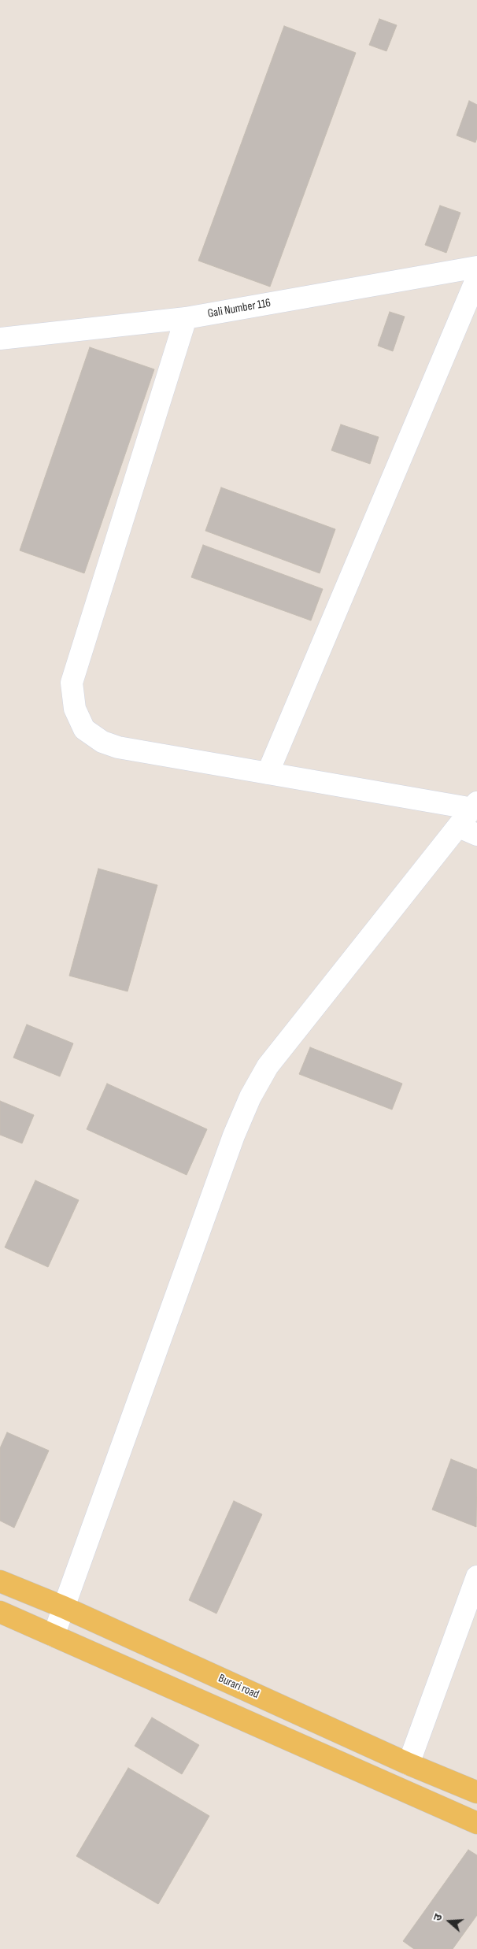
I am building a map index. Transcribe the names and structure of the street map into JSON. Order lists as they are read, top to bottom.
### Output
{
  "streets": {
    "main road": ["Burari road"],
    "street": ["Gali Number 116"]
  },
  "north": "left"
}
